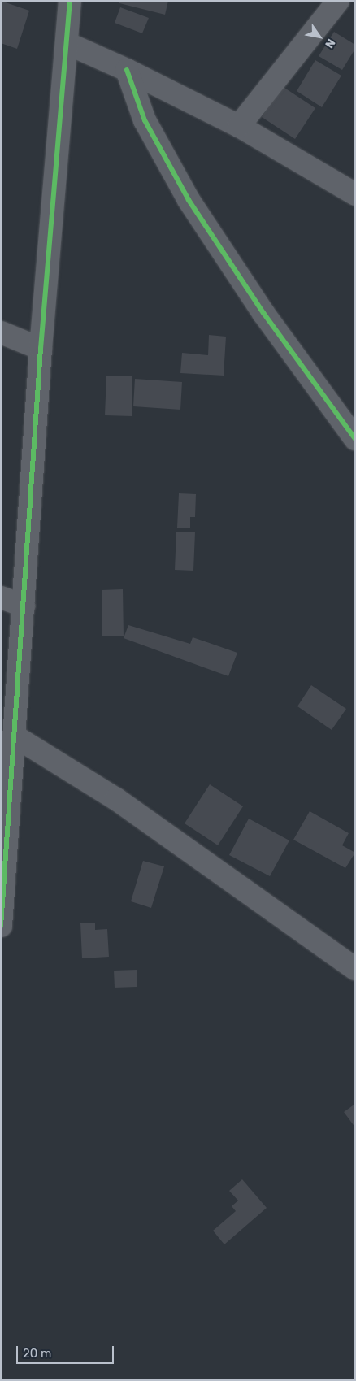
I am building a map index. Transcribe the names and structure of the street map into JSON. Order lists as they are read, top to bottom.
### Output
{
  "scale_bar": "20 m",
  "north": "bottom right"
}
